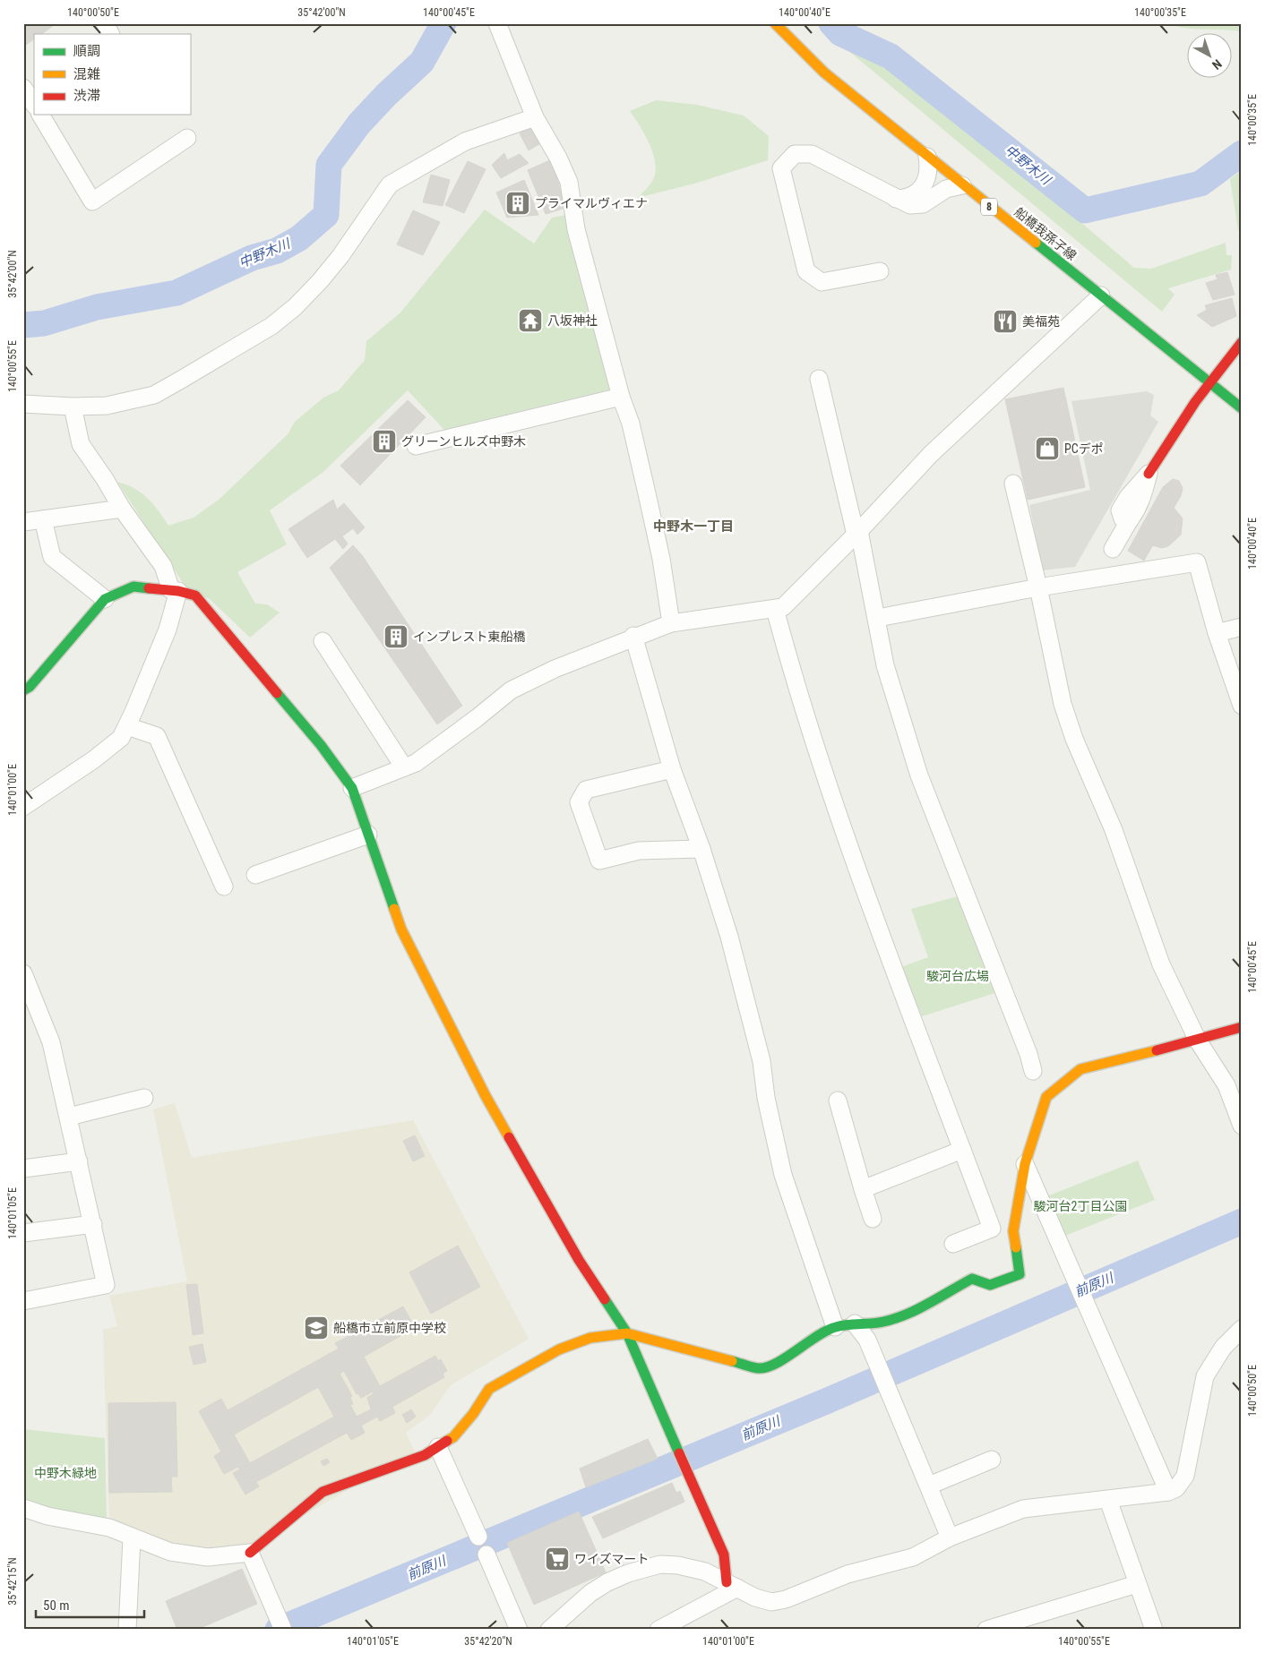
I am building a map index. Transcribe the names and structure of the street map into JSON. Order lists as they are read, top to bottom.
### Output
{
  "streets": {
    "street": ["8", "船橋我孫子線"]
  },
  "districts": ["中野木一丁目"],
  "water": ["中野木川", "前原川"],
  "parks": ["駿河台広場", "駿河台2丁目公園", "中野木緑地"],
  "places": {
    "building": ["プライマルヴィエナ", "グリーンヒルズ中野木", "インプレスト東船橋"],
    "temple": ["八坂神社"],
    "restaurant": ["美福苑"],
    "shop": ["PCデポ"],
    "school or university": ["船橋市立前原中学校"],
    "supermarket": ["ワイズマート"]
  },
  "legend": ["順調", "混雑", "渋滞"],
  "scale_bar": "50 m",
  "north": "bottom right",
  "coordinates": [
    "140°00'50\"E",
    "35°42'00\"N",
    "140°00'45\"E",
    "140°00'40\"E",
    "140°00'35\"E",
    "140°00'55\"E",
    "140°01'00\"E",
    "140°01'05\"E",
    "35°42'15\"N",
    "35°42'20\"N"
  ]
}
